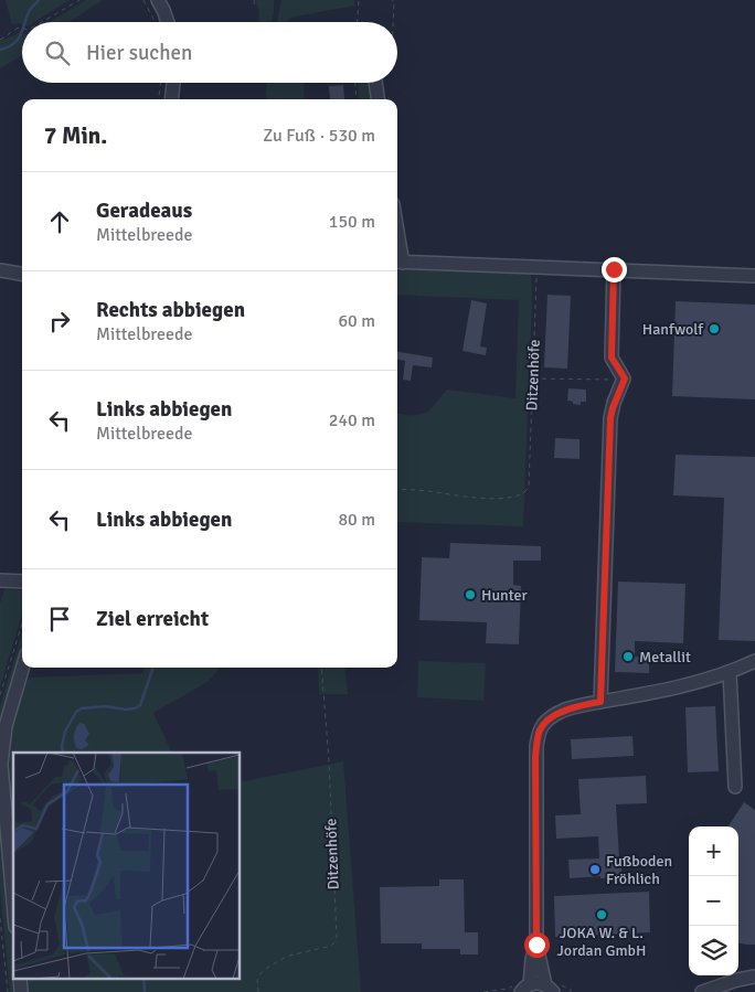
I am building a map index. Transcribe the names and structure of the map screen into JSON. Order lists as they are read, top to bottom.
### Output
{
  "streets": {
    "path": ["Ditzenhöfe"]
  },
  "places": [
    "Hanfwolf",
    "Hunter",
    "Metallit",
    "Fußboden Fröhlich",
    "JOKA W. & L. Jordan GmbH"
  ],
  "page": {
    "search": "Hier suchen",
    "heading": ["7 Min.", "Zu Fuß · 530 m"],
    "list": [
      ["Geradeaus", "Mittelbreede", "150 m"],
      ["Rechts abbiegen", "Mittelbreede", "60 m"],
      ["Links abbiegen", "Mittelbreede", "240 m"],
      ["Links abbiegen", "80 m"],
      "Ziel erreicht"
    ],
    "map_buttons": ["+", "−"]
  }
}
